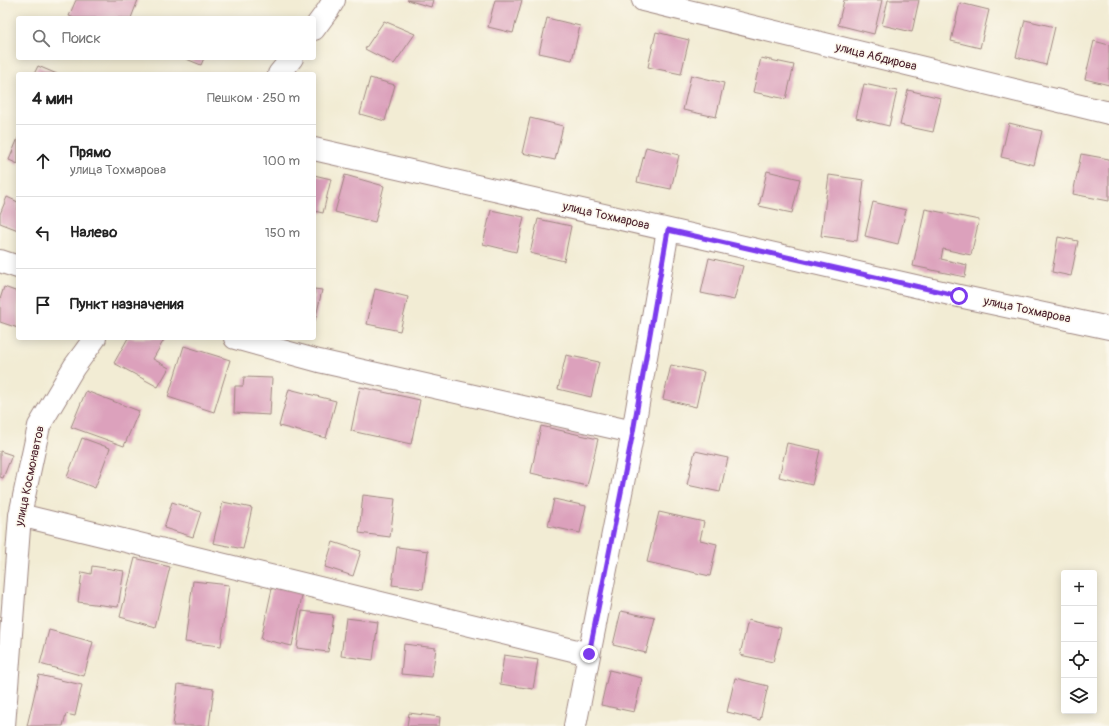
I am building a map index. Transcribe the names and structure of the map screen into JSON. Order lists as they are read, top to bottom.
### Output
{
  "streets": {
    "street": ["улица Абдирова", "улица Тохмарова", "улица Космонавтов"]
  },
  "page": {
    "search": "Поиск",
    "heading": ["4 мин", "Пешком · 250 m"],
    "list": [
      ["Прямо", "улица Тохмарова", "100 m"],
      ["Налево", "150 m"],
      "Пункт назначения"
    ],
    "map_buttons": ["+", "−"]
  }
}
